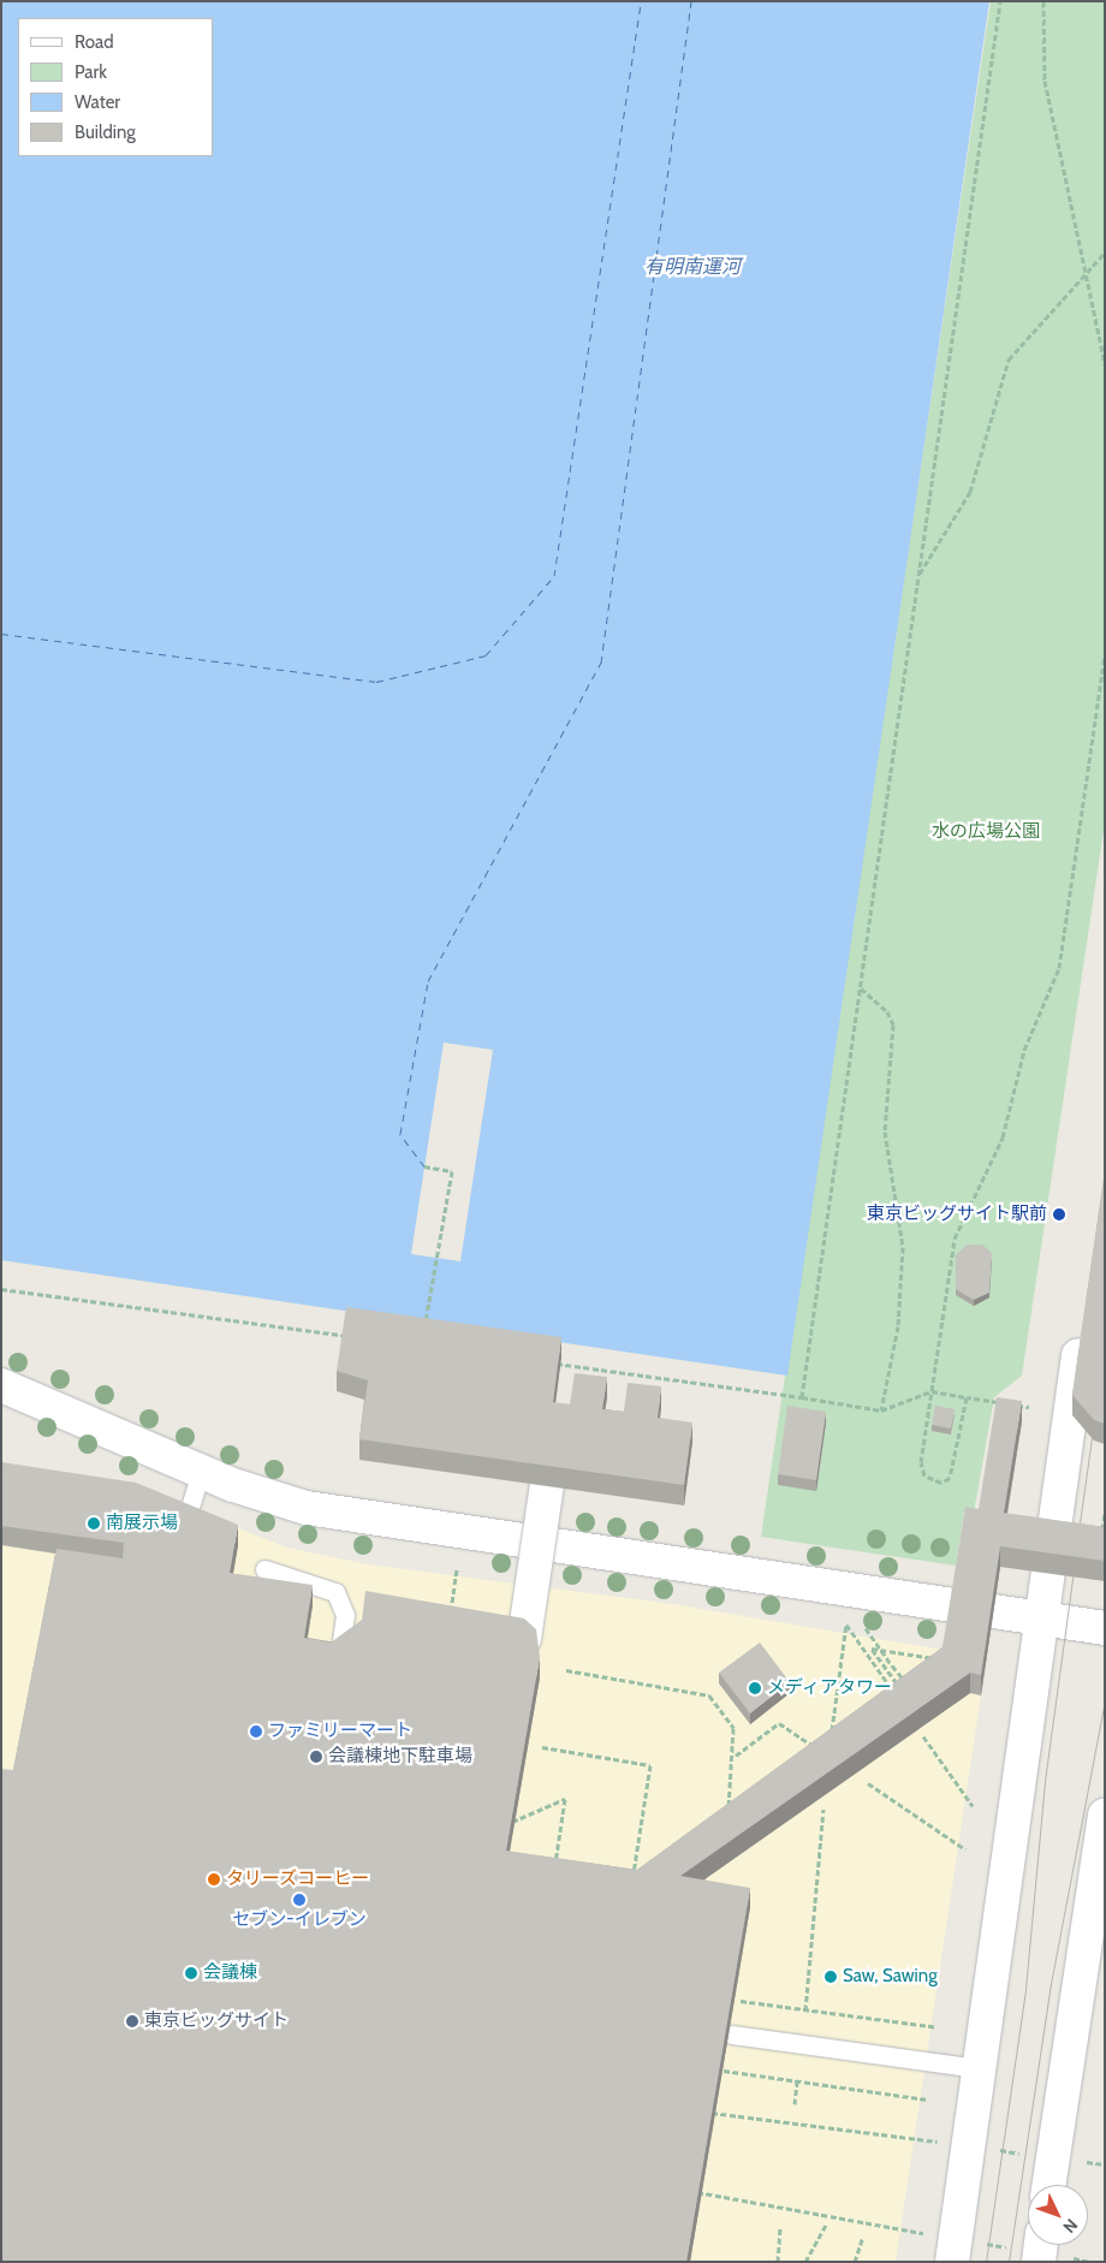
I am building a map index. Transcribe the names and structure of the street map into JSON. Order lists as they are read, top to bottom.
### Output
{
  "water": ["有明南運河"],
  "parks": ["水の広場公園"],
  "places": [
    "東京ビッグサイト駅前",
    "南展示場",
    "メディアタワー",
    "ファミリーマート",
    "会議棟地下駐車場",
    "タリーズコーヒー",
    "セブン-イレブン",
    "会議棟",
    "Saw, Sawing",
    "東京ビッグサイト"
  ],
  "legend": [
    "Road",
    "Park",
    "Water",
    "Building"
  ],
  "north": "bottom right"
}
